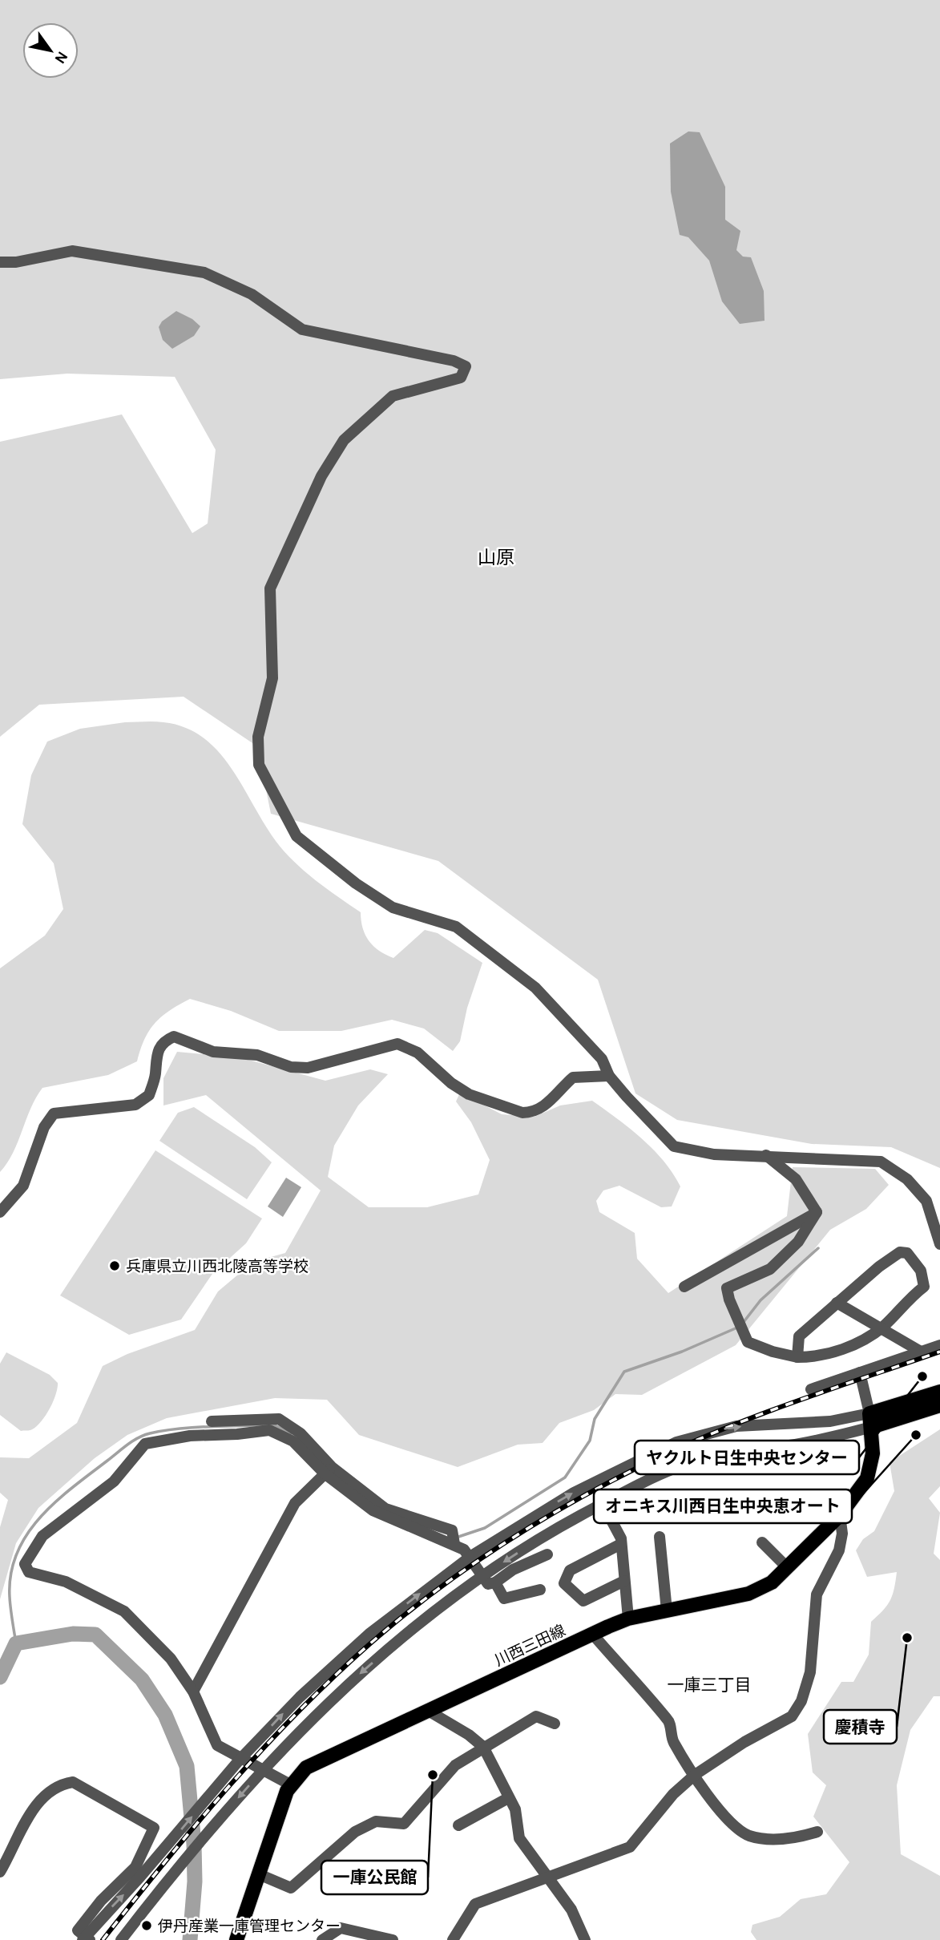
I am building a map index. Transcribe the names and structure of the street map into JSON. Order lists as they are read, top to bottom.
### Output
{
  "streets": {
    "main road": ["川西三田線"]
  },
  "districts": ["山原", "一庫三丁目"],
  "places": [
    "兵庫県立川西北陵高等学校",
    "ヤクルト日生中央センター",
    "オニキス川西日生中央恵オート",
    "慶積寺",
    "一庫公民館",
    "伊丹産業一庫管理センター"
  ],
  "north": "bottom right"
}
